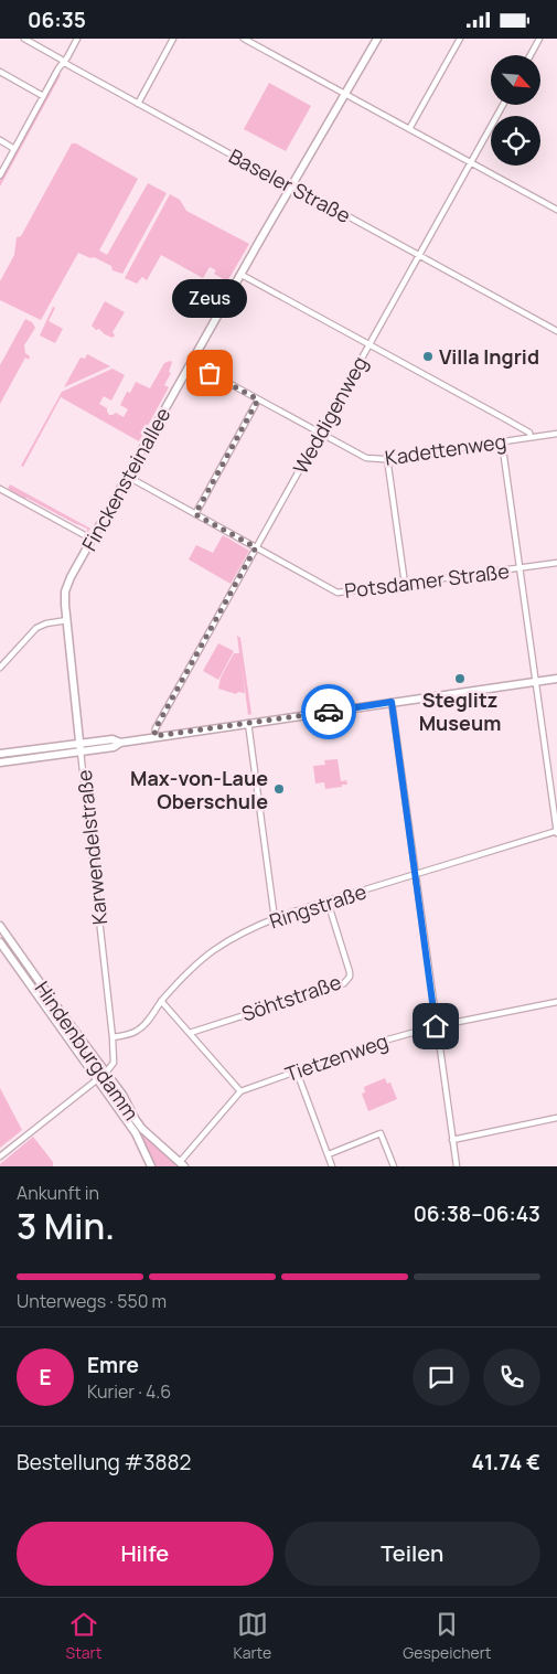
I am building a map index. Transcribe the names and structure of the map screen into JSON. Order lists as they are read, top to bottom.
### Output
{
  "streets": {
    "main road": ["Finckensteinallee", "Karwendelstraße", "Hindenburgdamm"],
    "street": [
      "Baseler Straße",
      "Weddigenweg",
      "Kadettenweg",
      "Potsdamer Straße",
      "Ringstraße",
      "Söhtstraße",
      "Tietzenweg"
    ]
  },
  "crossings": [
    ["Baseler Straße", "Weddigenweg"],
    ["Baseler Straße", "Finckensteinallee"],
    ["Weddigenweg", "Kadettenweg"],
    ["Weddigenweg", "Potsdamer Straße"],
    ["Kadettenweg", "Finckensteinallee"],
    ["Finckensteinallee", "Potsdamer Straße"],
    ["Finckensteinallee", "Karwendelstraße"],
    ["Karwendelstraße", "Ringstraße"],
    ["Karwendelstraße", "Hindenburgdamm"],
    ["Ringstraße", "Söhtstraße"],
    ["Hindenburgdamm", "Tietzenweg"]
  ],
  "places": [
    "Villa Ingrid",
    "Zeus",
    "Steglitz Museum",
    "Max-von-Laue Oberschule"
  ],
  "north": "bottom right",
  "page": {
    "status": "06:35",
    "bubble": "Zeus",
    "heading": ["3 Min.", "Ankunft in", "06:38–06:43"],
    "panel": [
      "Emre",
      "Kurier · 4.6",
      "Bestellung #3882",
      "41.74 €"
    ],
    "bar": "Unterwegs · 550 m",
    "round": "E",
    "buttons": ["Hilfe", "Teilen"],
    "tabs": ["Start", "Karte", "Gespeichert"]
  }
}
